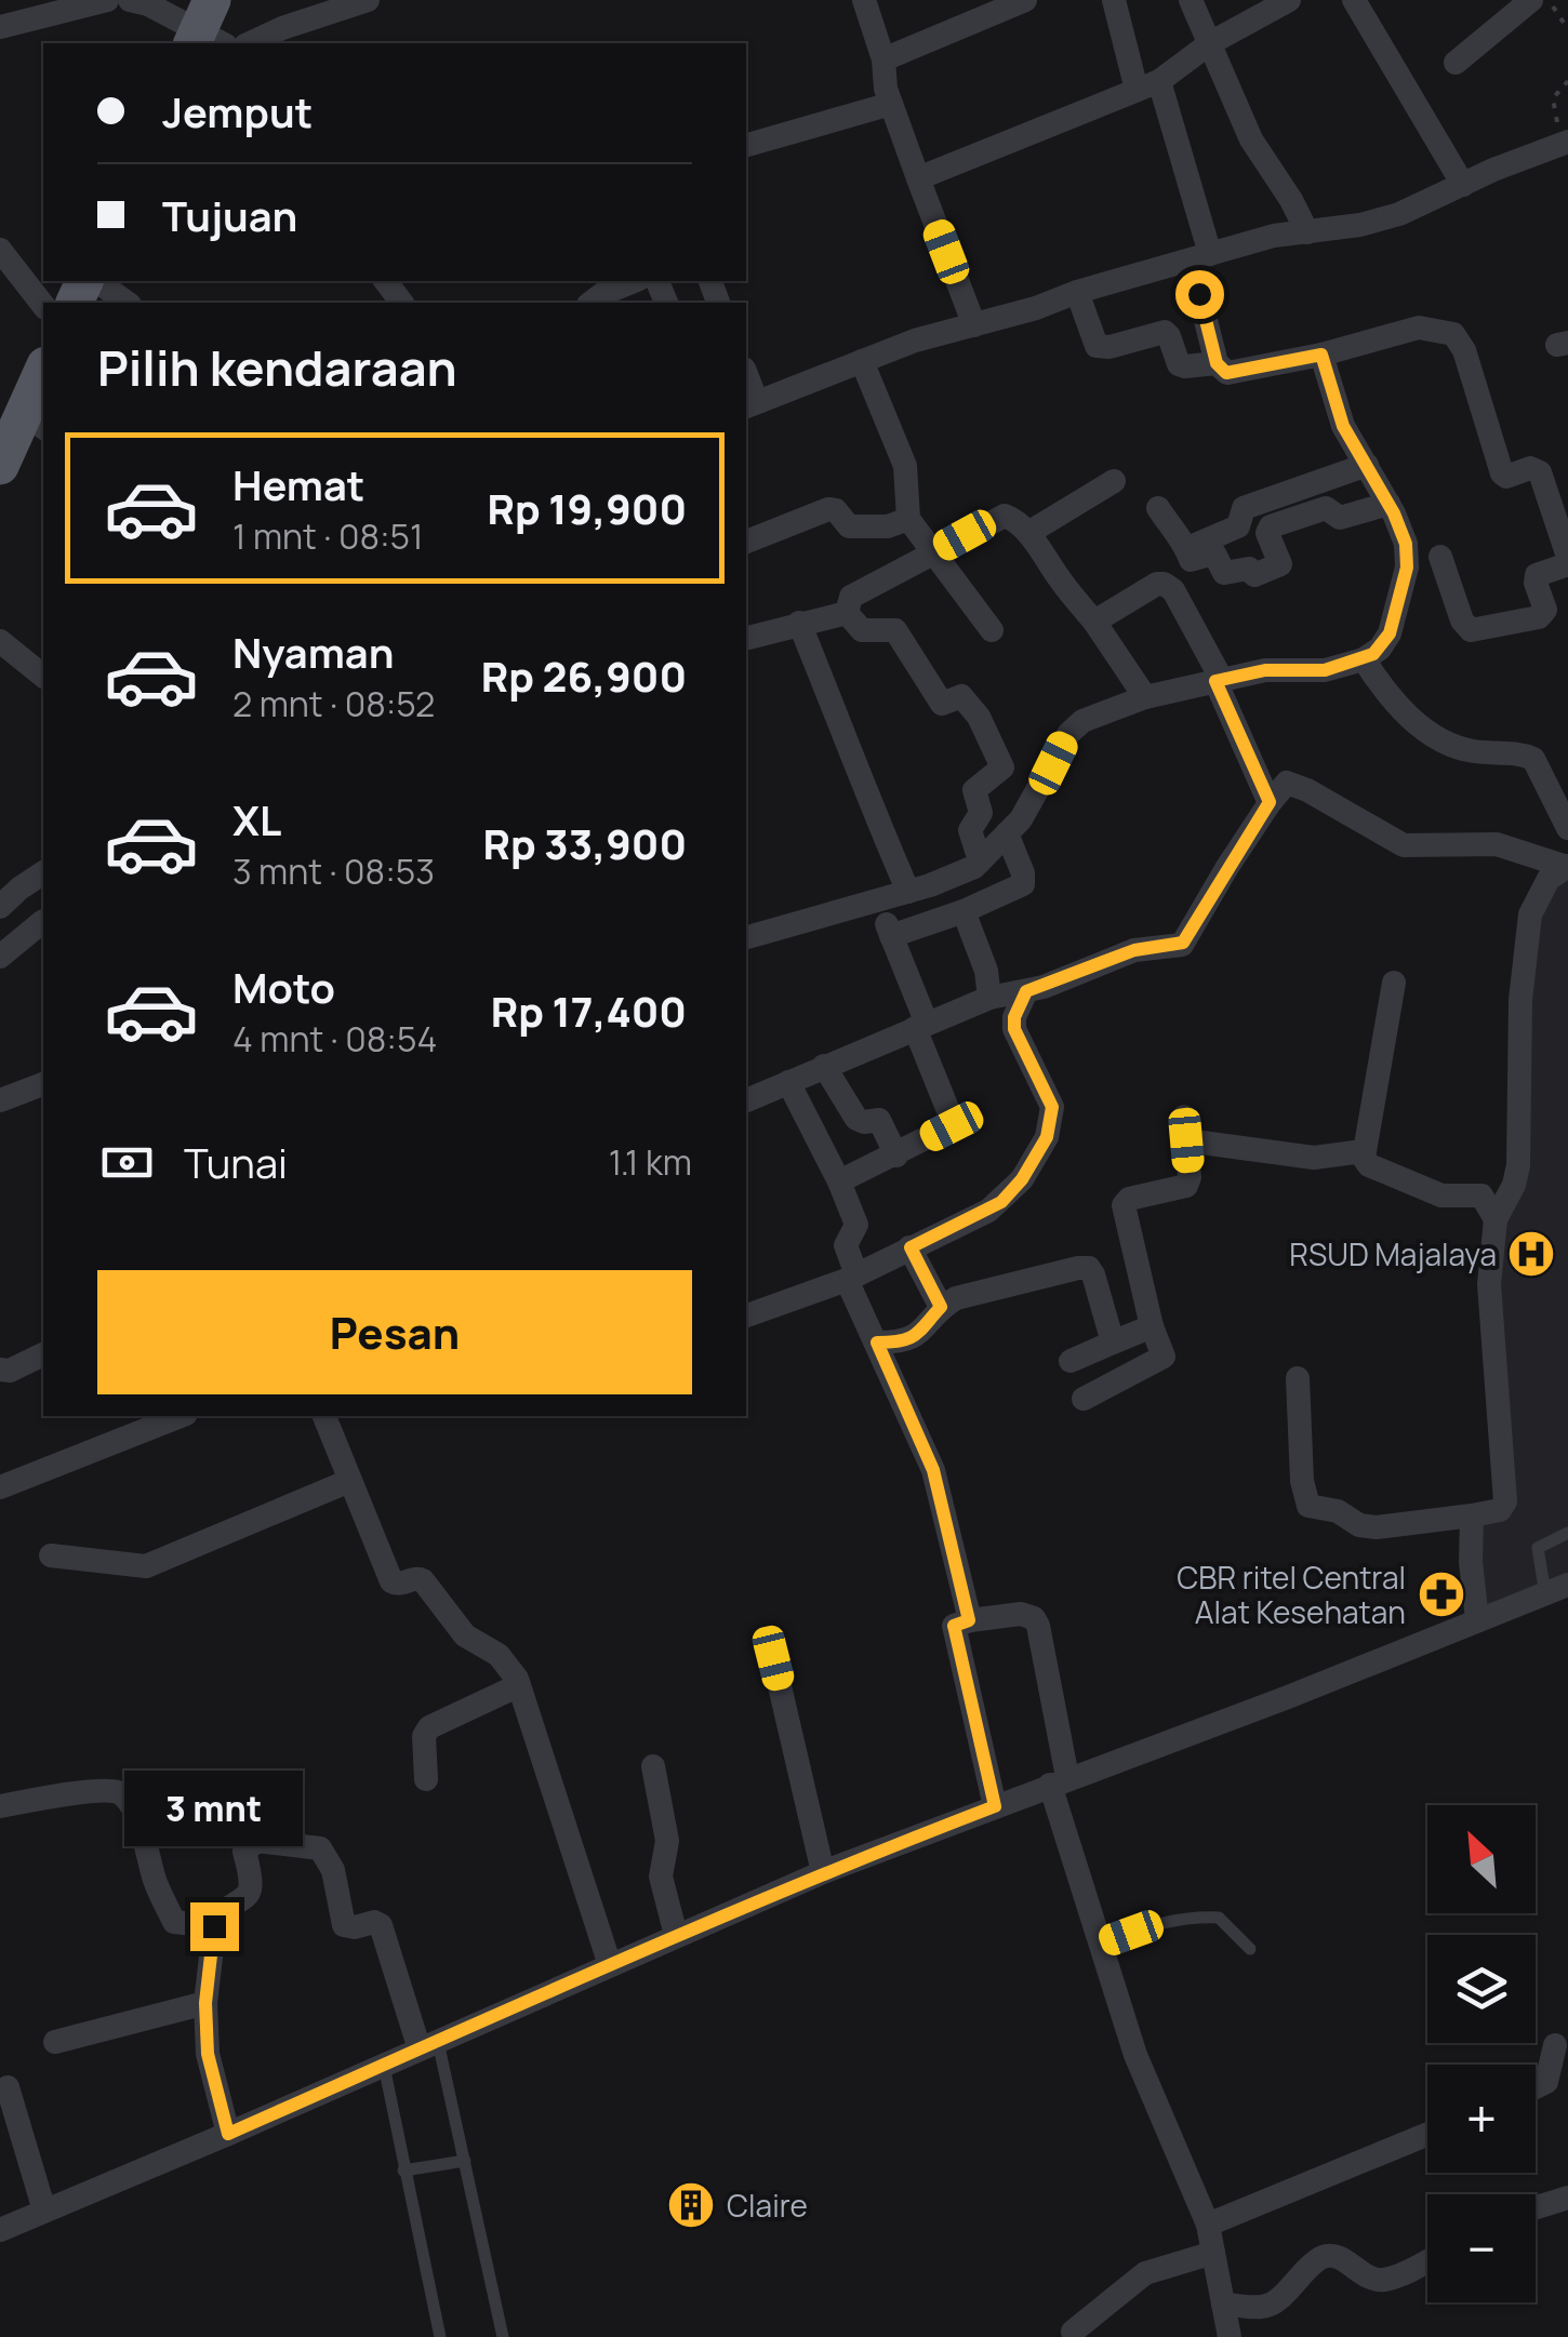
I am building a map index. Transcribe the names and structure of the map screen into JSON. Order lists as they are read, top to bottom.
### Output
{
  "places": {
    "hospital": ["RSUD Majalaya"],
    "pharmacy": ["CBR ritel Central Alat Kesehatan"],
    "building": ["Claire"]
  },
  "north": "top left",
  "page": {
    "banner": ["Jemput", "Tujuan"],
    "heading": "Pilih kendaraan",
    "list": [
      {
        "name": "Hemat",
        "note": "1 mnt · 08:51",
        "value": "Rp 19,900"
      },
      {
        "name": "Nyaman",
        "note": "2 mnt · 08:52",
        "value": "Rp 26,900"
      },
      {
        "name": "XL",
        "note": "3 mnt · 08:53",
        "value": "Rp 33,900"
      },
      {
        "name": "Moto",
        "note": "4 mnt · 08:54",
        "value": "Rp 17,400"
      }
    ],
    "pay": ["Tunai", "1.1 km"],
    "buttons": "Pesan",
    "bubble": "3 mnt",
    "map_buttons": ["+", "−"]
  }
}
